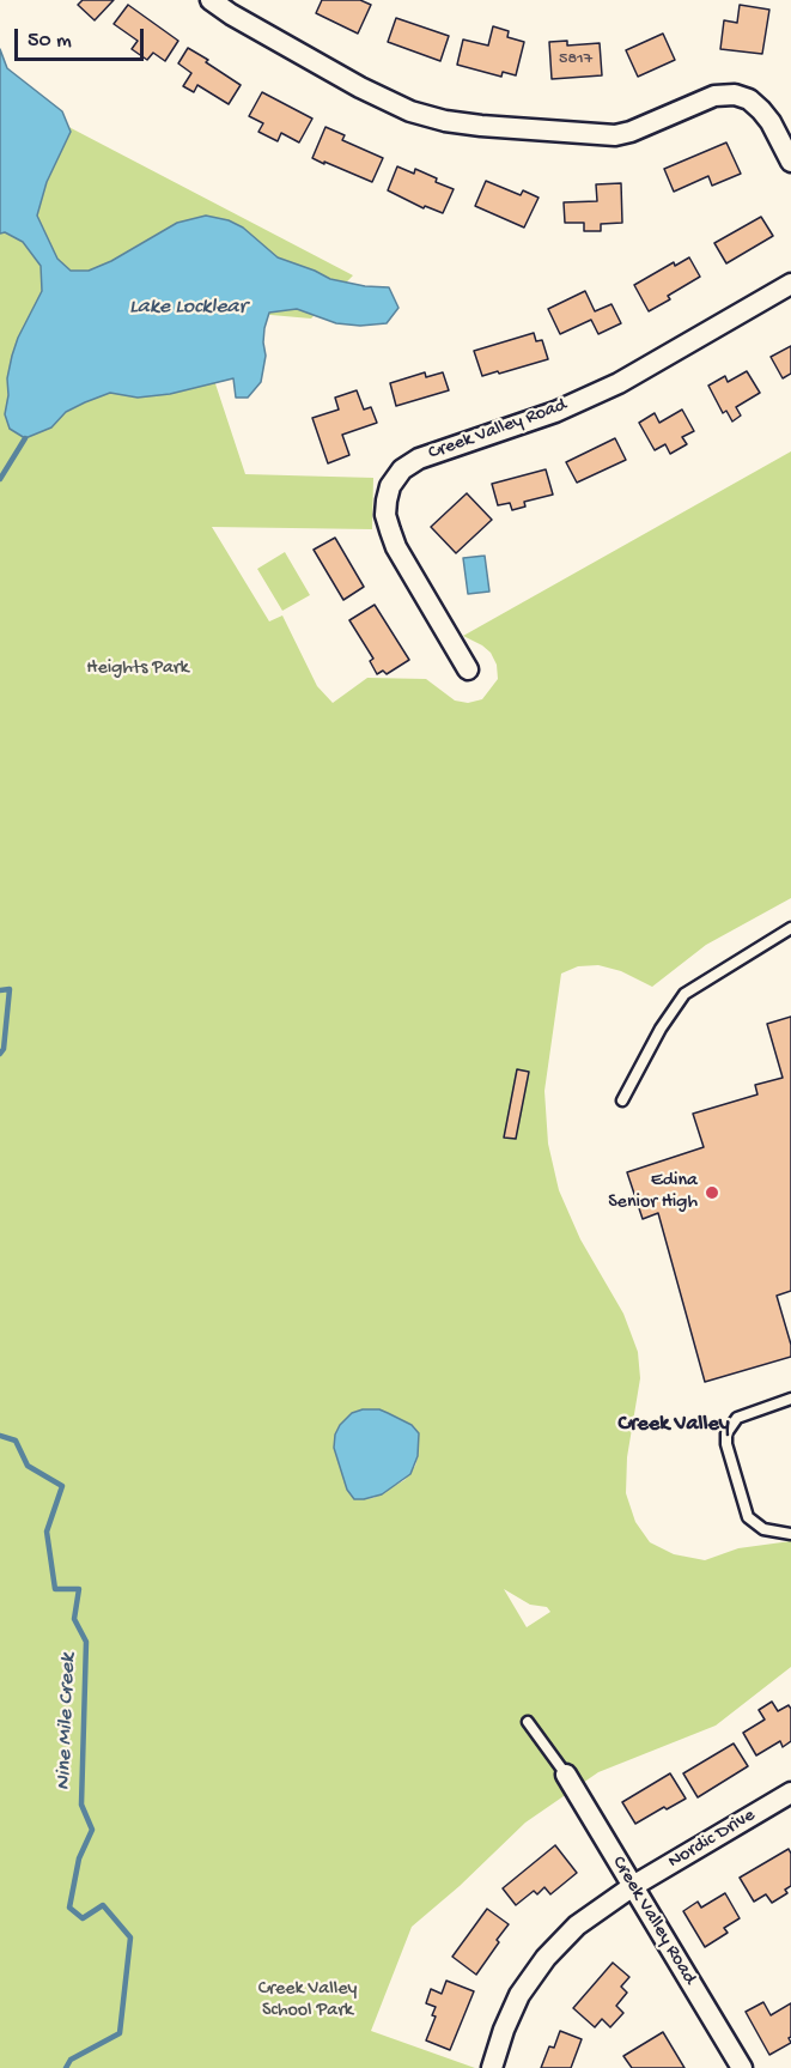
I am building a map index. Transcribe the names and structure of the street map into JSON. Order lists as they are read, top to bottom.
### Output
{
  "streets": {
    "street": ["Creek Valley Road", "Nordic Drive"]
  },
  "crossings": [
    ["Creek Valley Road", "Nordic Drive"]
  ],
  "districts": ["Creek Valley"],
  "water": ["Lake Locklear", "Nine Mile Creek"],
  "parks": ["Heights Park", "Creek Valley School Park"],
  "places": ["Edina Senior High"],
  "house_numbers": ["5817"],
  "scale_bar": "50 m"
}
